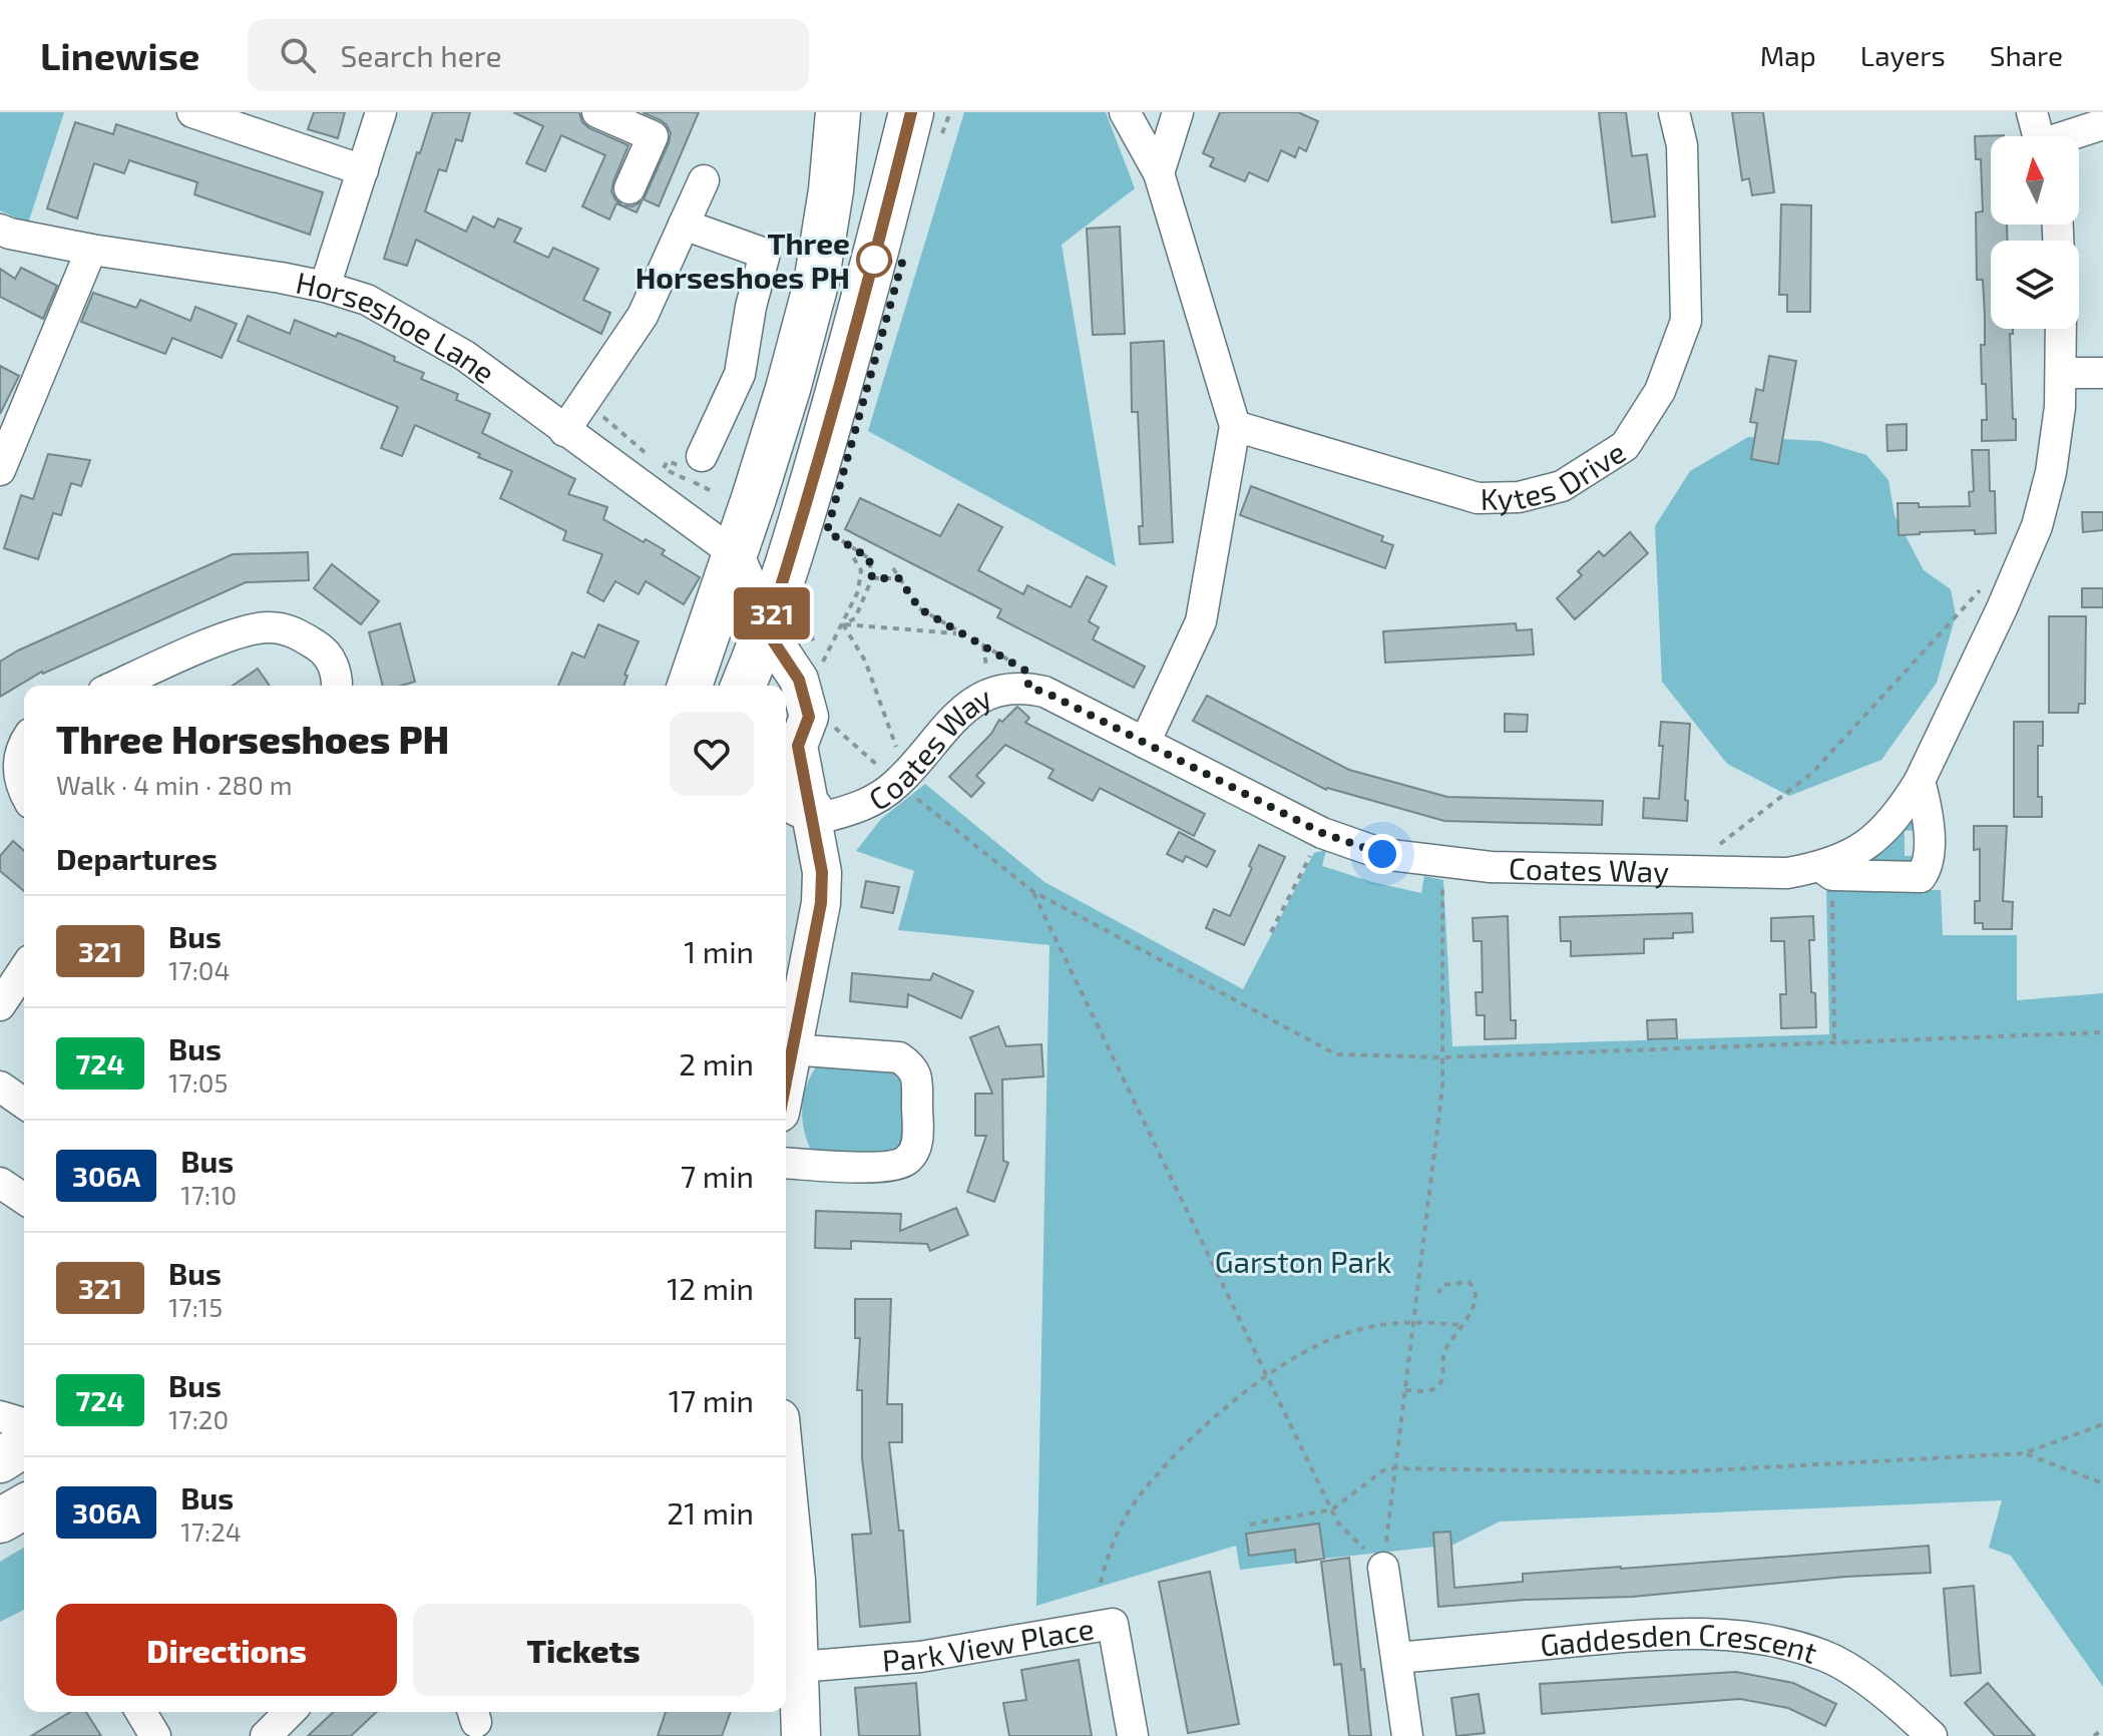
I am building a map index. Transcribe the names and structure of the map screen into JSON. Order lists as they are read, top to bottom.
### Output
{
  "streets": {
    "street": [
      "Horseshoe Lane",
      "Kytes Drive",
      "Coates Way",
      "Park View Place",
      "Gaddesden Crescent"
    ]
  },
  "parks": ["Garston Park"],
  "places": ["Three Horseshoes PH"],
  "lines": ["bus line 321"],
  "north": "top",
  "page": {
    "header": "Linewise",
    "search": "Search here",
    "nav": ["Map", "Layers", "Share"],
    "on_map": "321",
    "heading": [
      ["Three Horseshoes PH", "Walk · 4 min · 280 m"],
      "Departures"
    ],
    "list": [
      {
        "mark": "321",
        "name": "Bus",
        "note": "17:04",
        "value": "1 min"
      },
      {
        "mark": "724",
        "name": "Bus",
        "note": "17:05",
        "value": "2 min"
      },
      {
        "mark": "306A",
        "name": "Bus",
        "note": "17:10",
        "value": "7 min"
      },
      {
        "mark": "321",
        "name": "Bus",
        "note": "17:15",
        "value": "12 min"
      },
      {
        "mark": "724",
        "name": "Bus",
        "note": "17:20",
        "value": "17 min"
      },
      {
        "mark": "306A",
        "name": "Bus",
        "note": "17:24",
        "value": "21 min"
      }
    ],
    "buttons": ["Directions", "Tickets"]
  }
}
